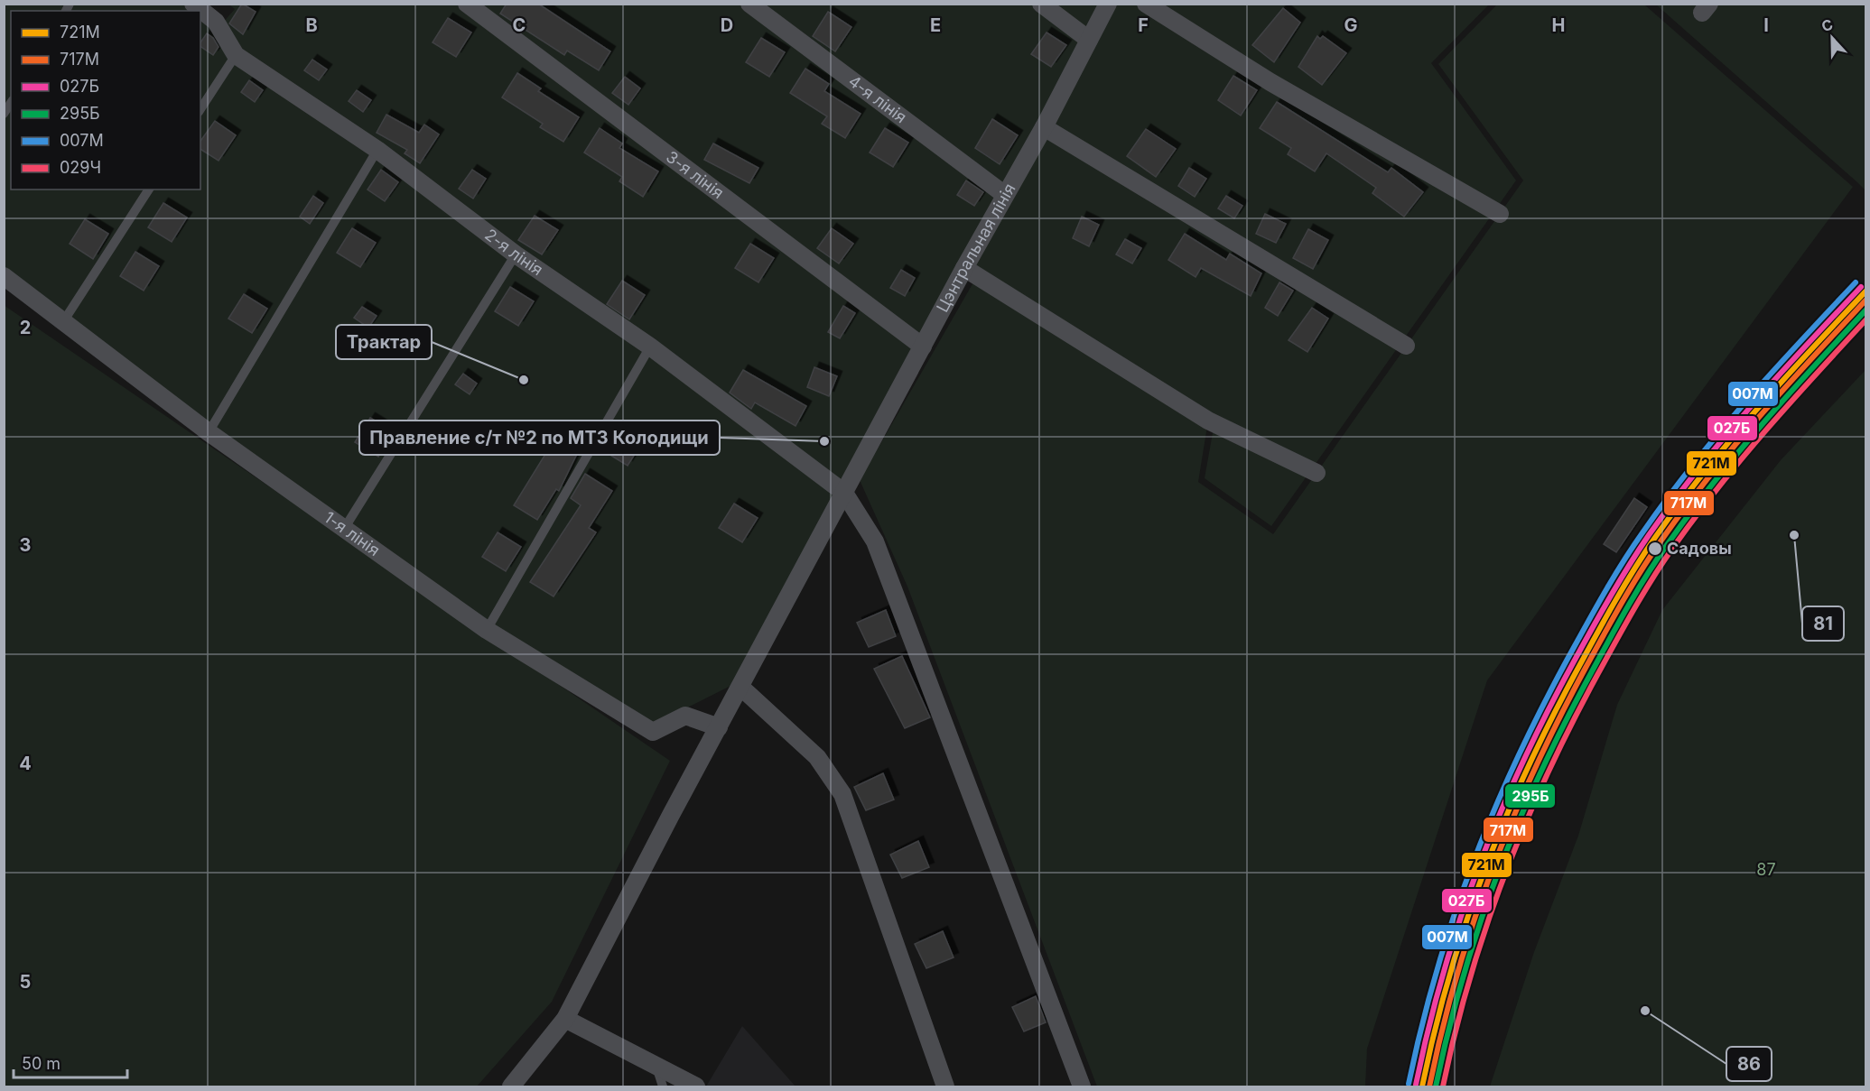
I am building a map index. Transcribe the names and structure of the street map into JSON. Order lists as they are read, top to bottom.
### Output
{
  "streets": {
    "street": [
      "4-я лінія",
      "3-я лінія",
      "Цэнтральная лінія",
      "2-я лінія",
      "1-я лінія"
    ]
  },
  "crossings": [
    ["4-я лінія", "Цэнтральная лінія"],
    ["3-я лінія", "Цэнтральная лінія"],
    ["Цэнтральная лінія", "2-я лінія"],
    ["Цэнтральная лінія", "1-я лінія"]
  ],
  "parks": ["87"],
  "places": [
    "Трактар",
    "Правление с/т №2 по МТЗ Колодищи",
    "81",
    "Садовы",
    "86"
  ],
  "lines": [
    "transit line 007М",
    "transit line 027Б",
    "transit line 721М",
    "transit line 717М",
    "transit line 295Б",
    "transit line 029Ч"
  ],
  "legend": [
    "721М",
    "717М",
    "027Б",
    "295Б",
    "007М",
    "029Ч"
  ],
  "scale_bar": "50 m",
  "north": "top",
  "grid": {
    "columns": [
      "B",
      "C",
      "D",
      "E",
      "F",
      "G",
      "H",
      "I"
    ],
    "rows": [
      "2",
      "3",
      "4",
      "5"
    ]
  }
}
